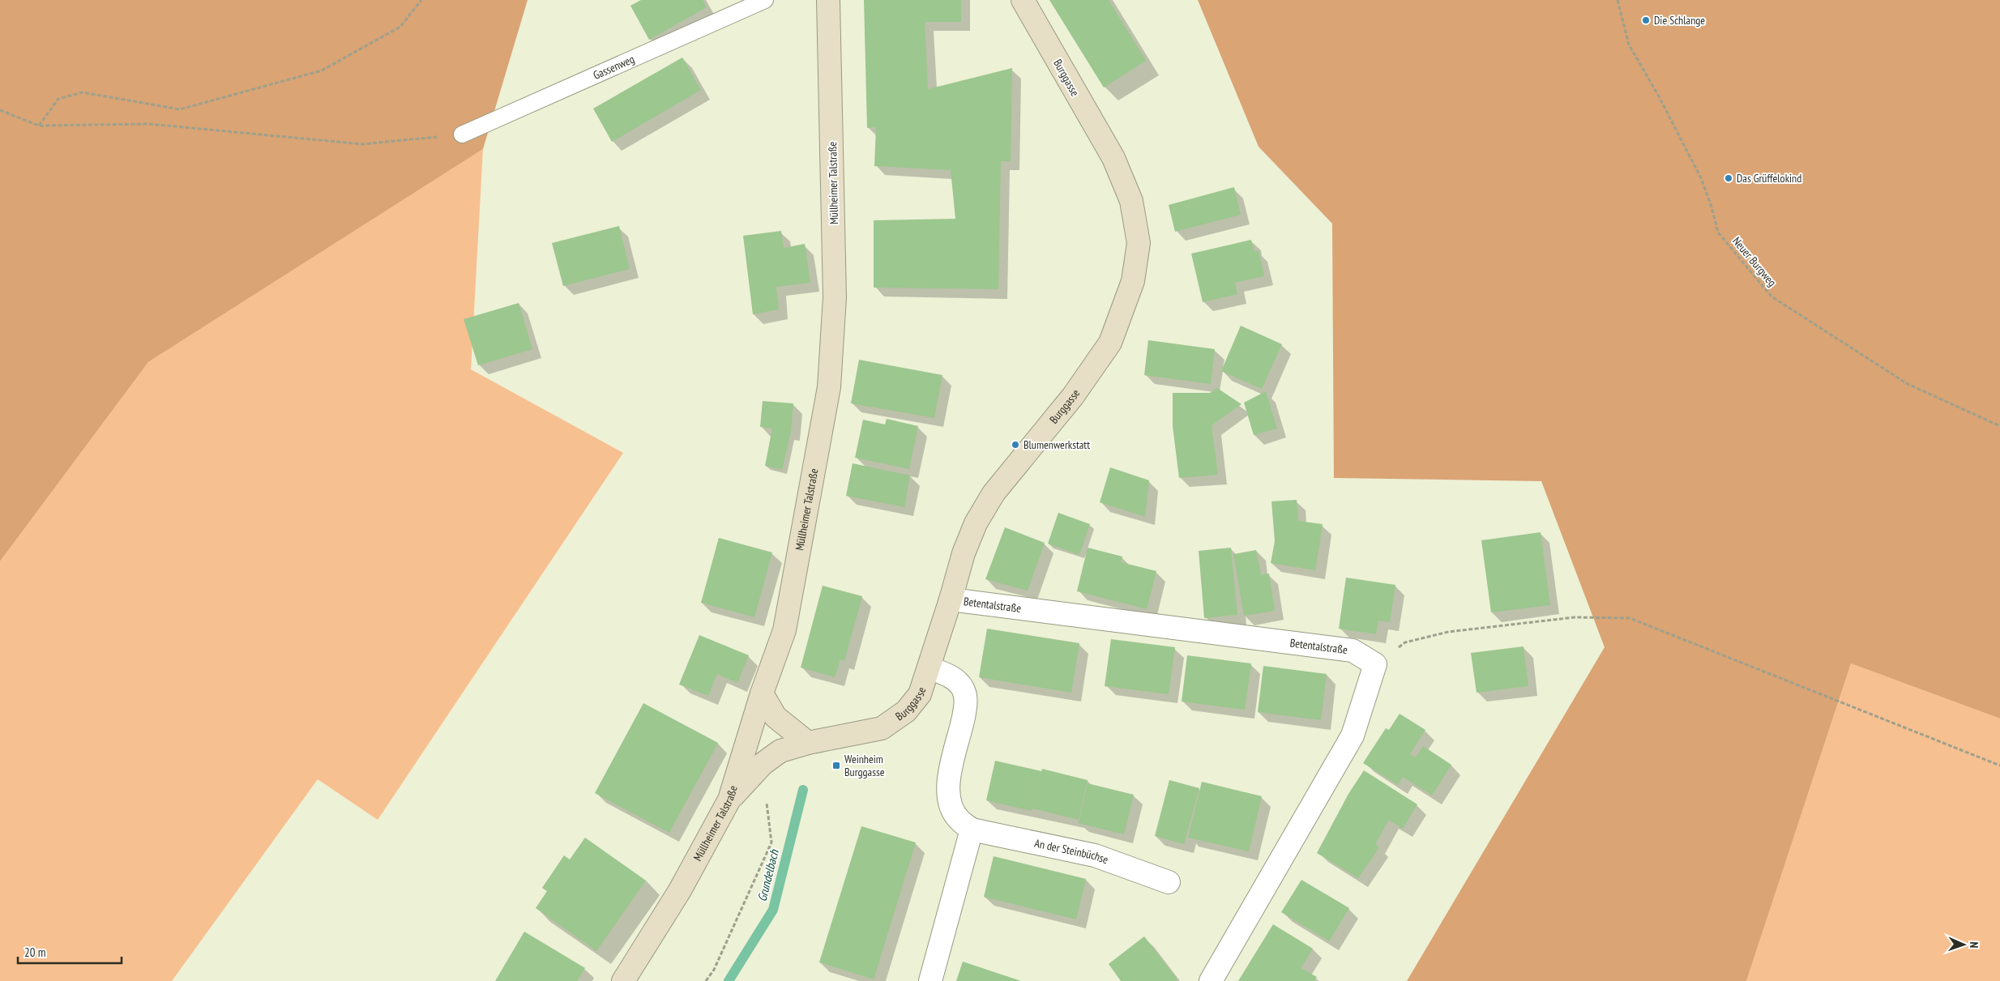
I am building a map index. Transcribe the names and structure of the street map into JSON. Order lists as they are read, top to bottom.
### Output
{
  "streets": {
    "main road": ["Burggasse", "Müllheimer Talstraße"],
    "street": ["Betentalstraße", "An der Steinbüchse"],
    "lane": ["Gassenweg"],
    "path": ["Neuer Burgweg"]
  },
  "crossings": [
    ["Burggasse", "Müllheimer Talstraße"],
    ["Burggasse", "Betentalstraße"],
    ["Burggasse", "An der Steinbüchse"]
  ],
  "water": ["Grundelbach"],
  "places": {
    "other": ["Die Schlange", "Das Grüffelokind", "Blumenwerkstatt"],
    "transit": ["Weinheim Burggasse"]
  },
  "scale_bar": "20 m",
  "north": "right"
}
